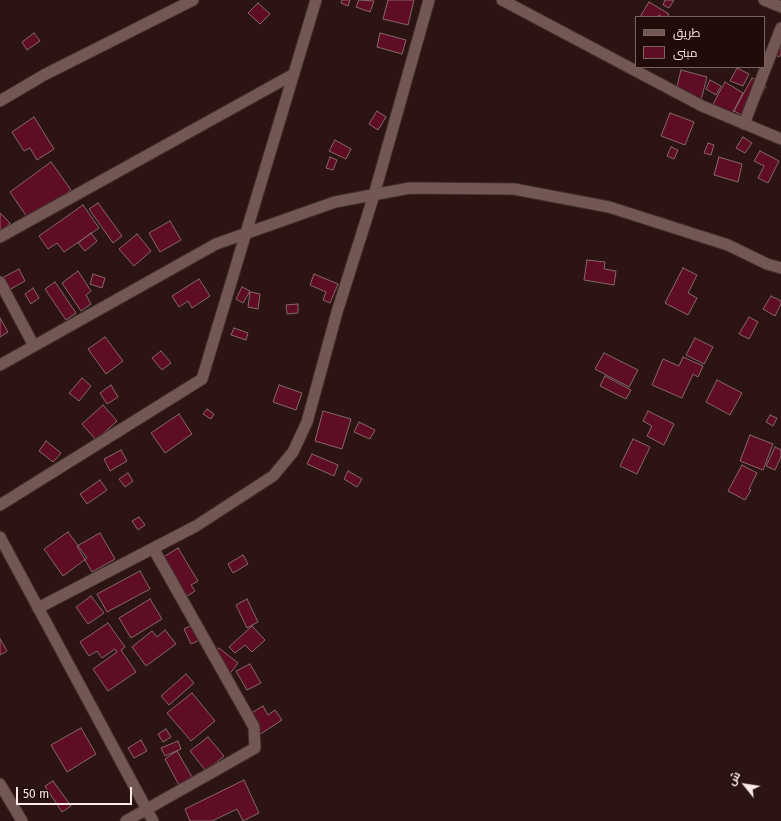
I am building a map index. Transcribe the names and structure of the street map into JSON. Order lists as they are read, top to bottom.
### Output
{
  "legend": ["طريق", "مبنى"],
  "scale_bar": "50 m",
  "north": "top left"
}
